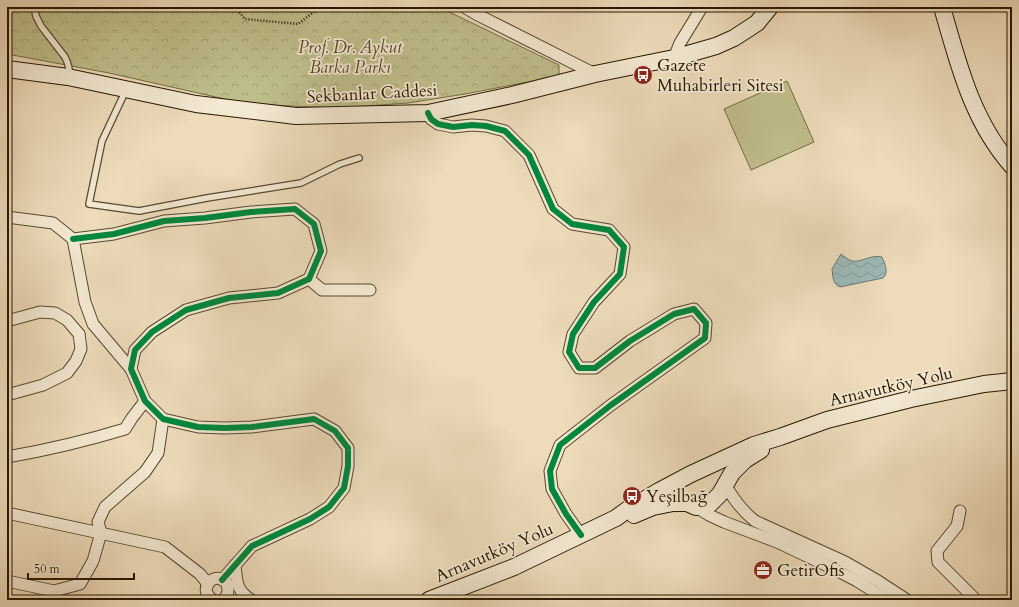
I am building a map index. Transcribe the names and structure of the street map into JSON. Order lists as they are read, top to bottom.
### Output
{
  "streets": {
    "main road": ["Sekbanlar Caddesi", "Arnavutköy Yolu"]
  },
  "parks": ["Prof. Dr. Aykut Barka Parkı"],
  "places": {
    "bus stop": ["Gazete Muhabirleri Sitesi", "Yeşilbağ"],
    "office": ["GetirOfis"]
  },
  "scale_bar": "50 m"
}
